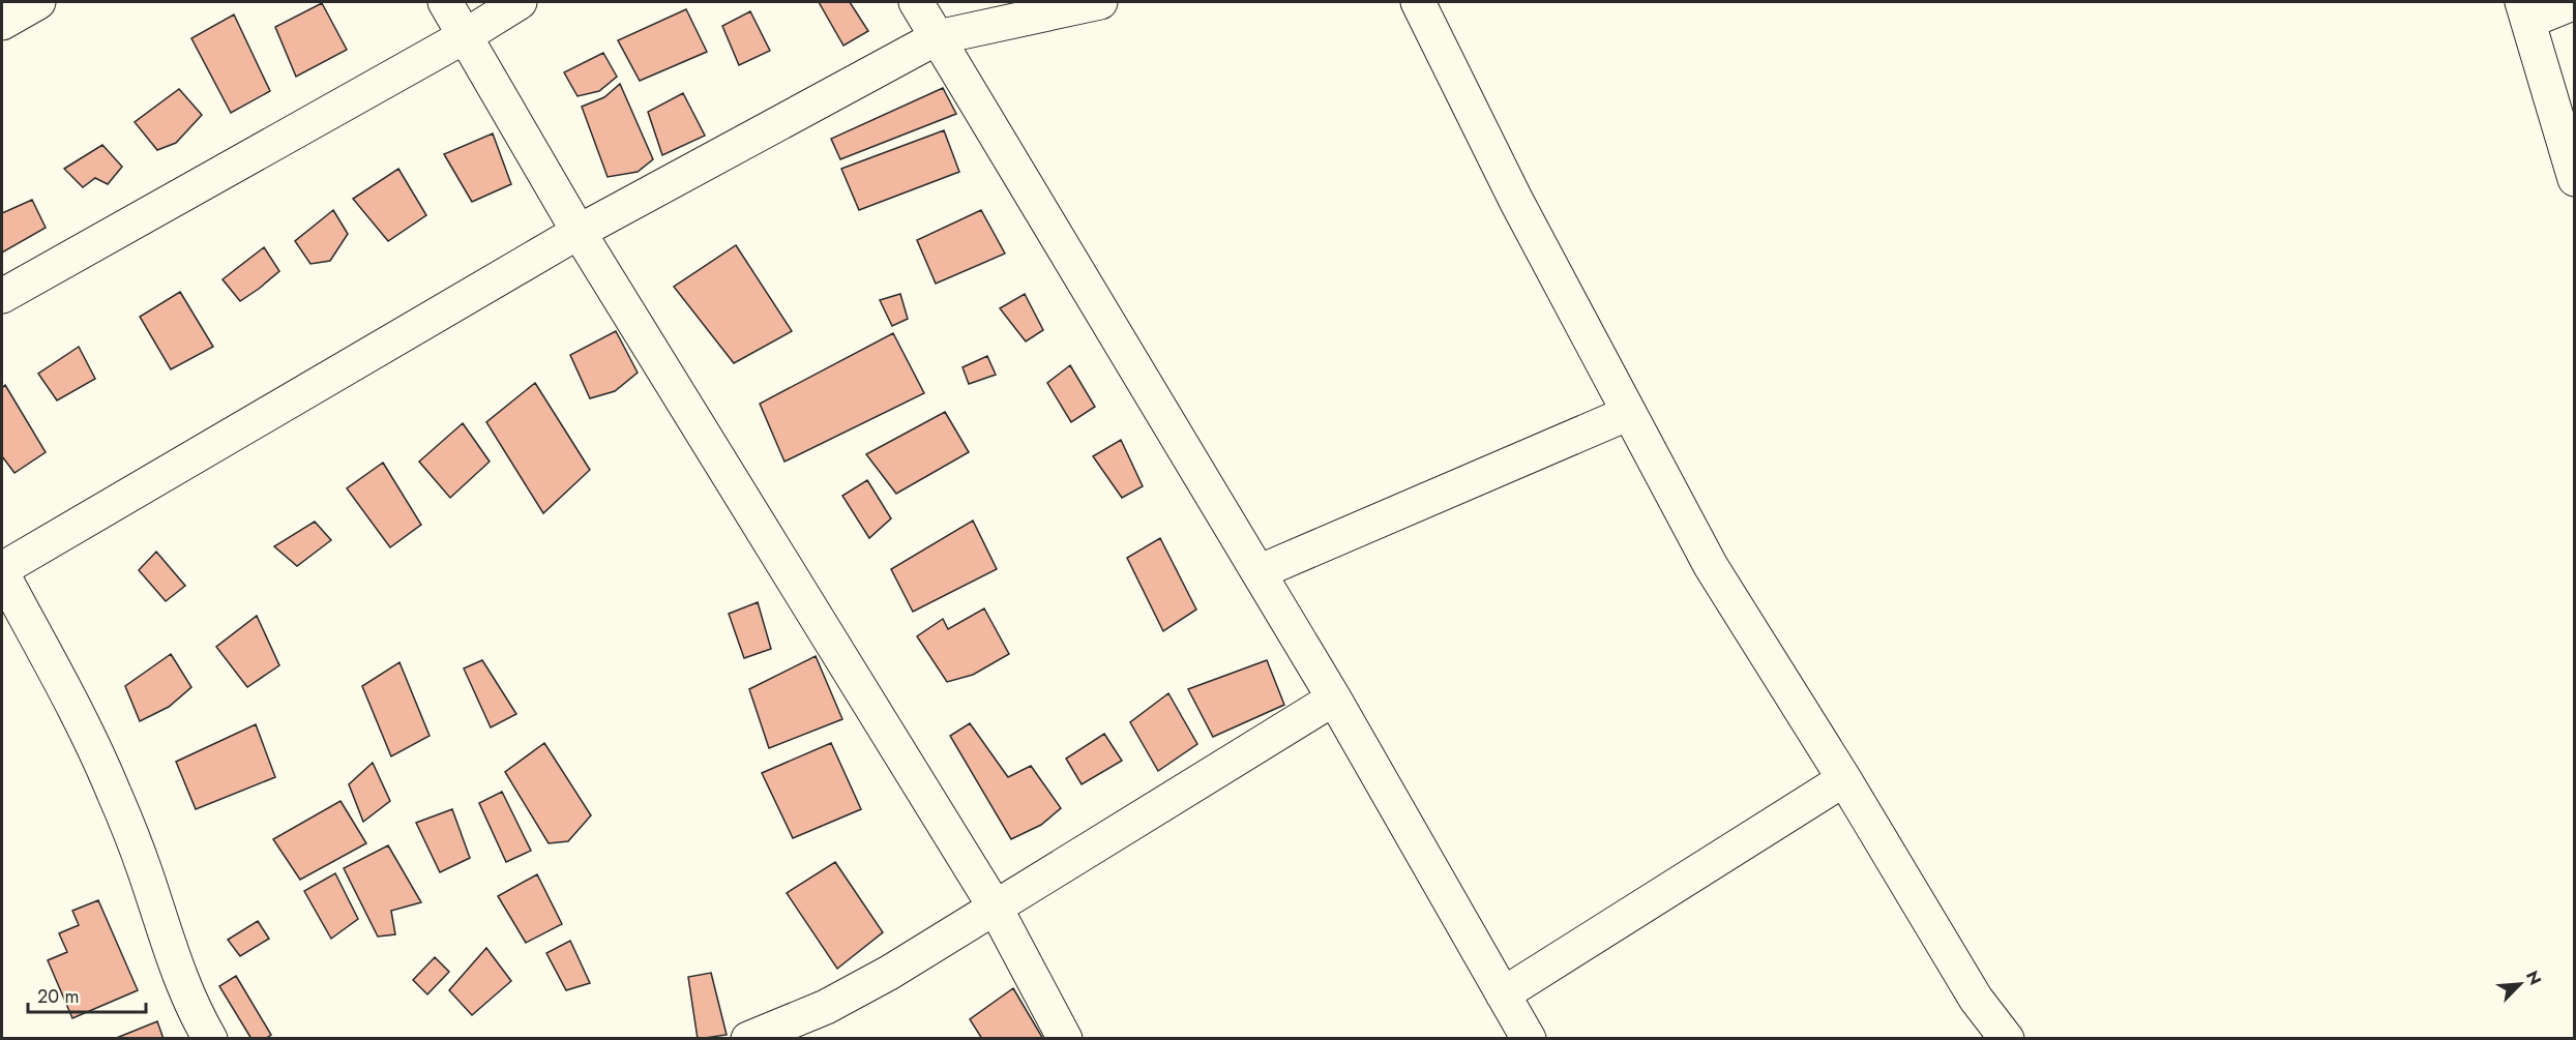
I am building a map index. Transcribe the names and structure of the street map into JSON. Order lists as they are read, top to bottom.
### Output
{
  "scale_bar": "20 m",
  "north": "top right"
}
